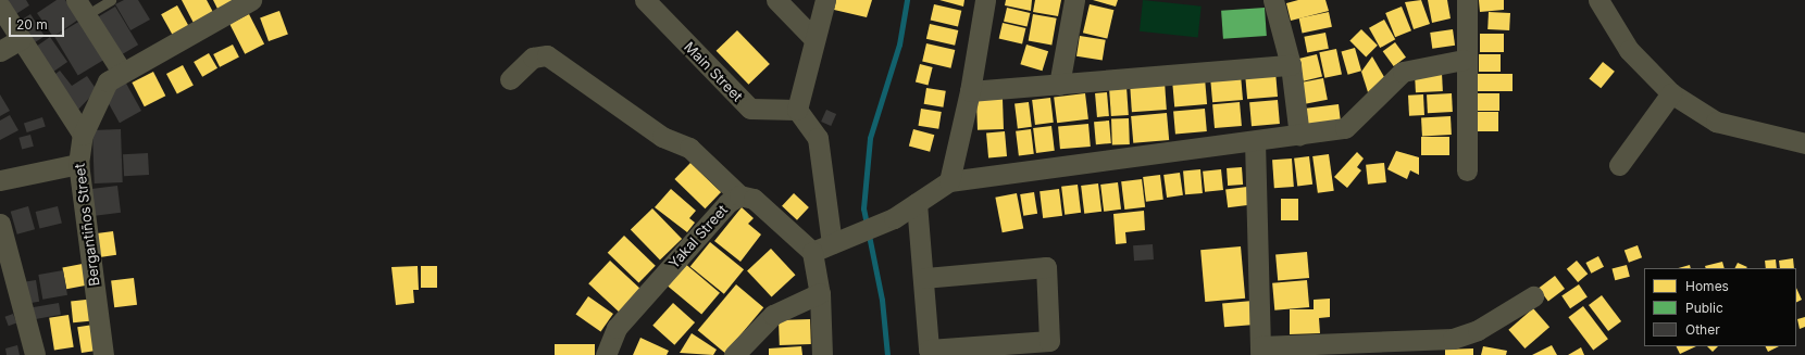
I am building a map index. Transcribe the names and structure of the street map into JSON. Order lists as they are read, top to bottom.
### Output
{
  "streets": {
    "street": ["Main Street", "Bergantiños Street", "Yakal Street"]
  },
  "legend": ["Homes", "Public", "Other"],
  "scale_bar": "20 m"
}
